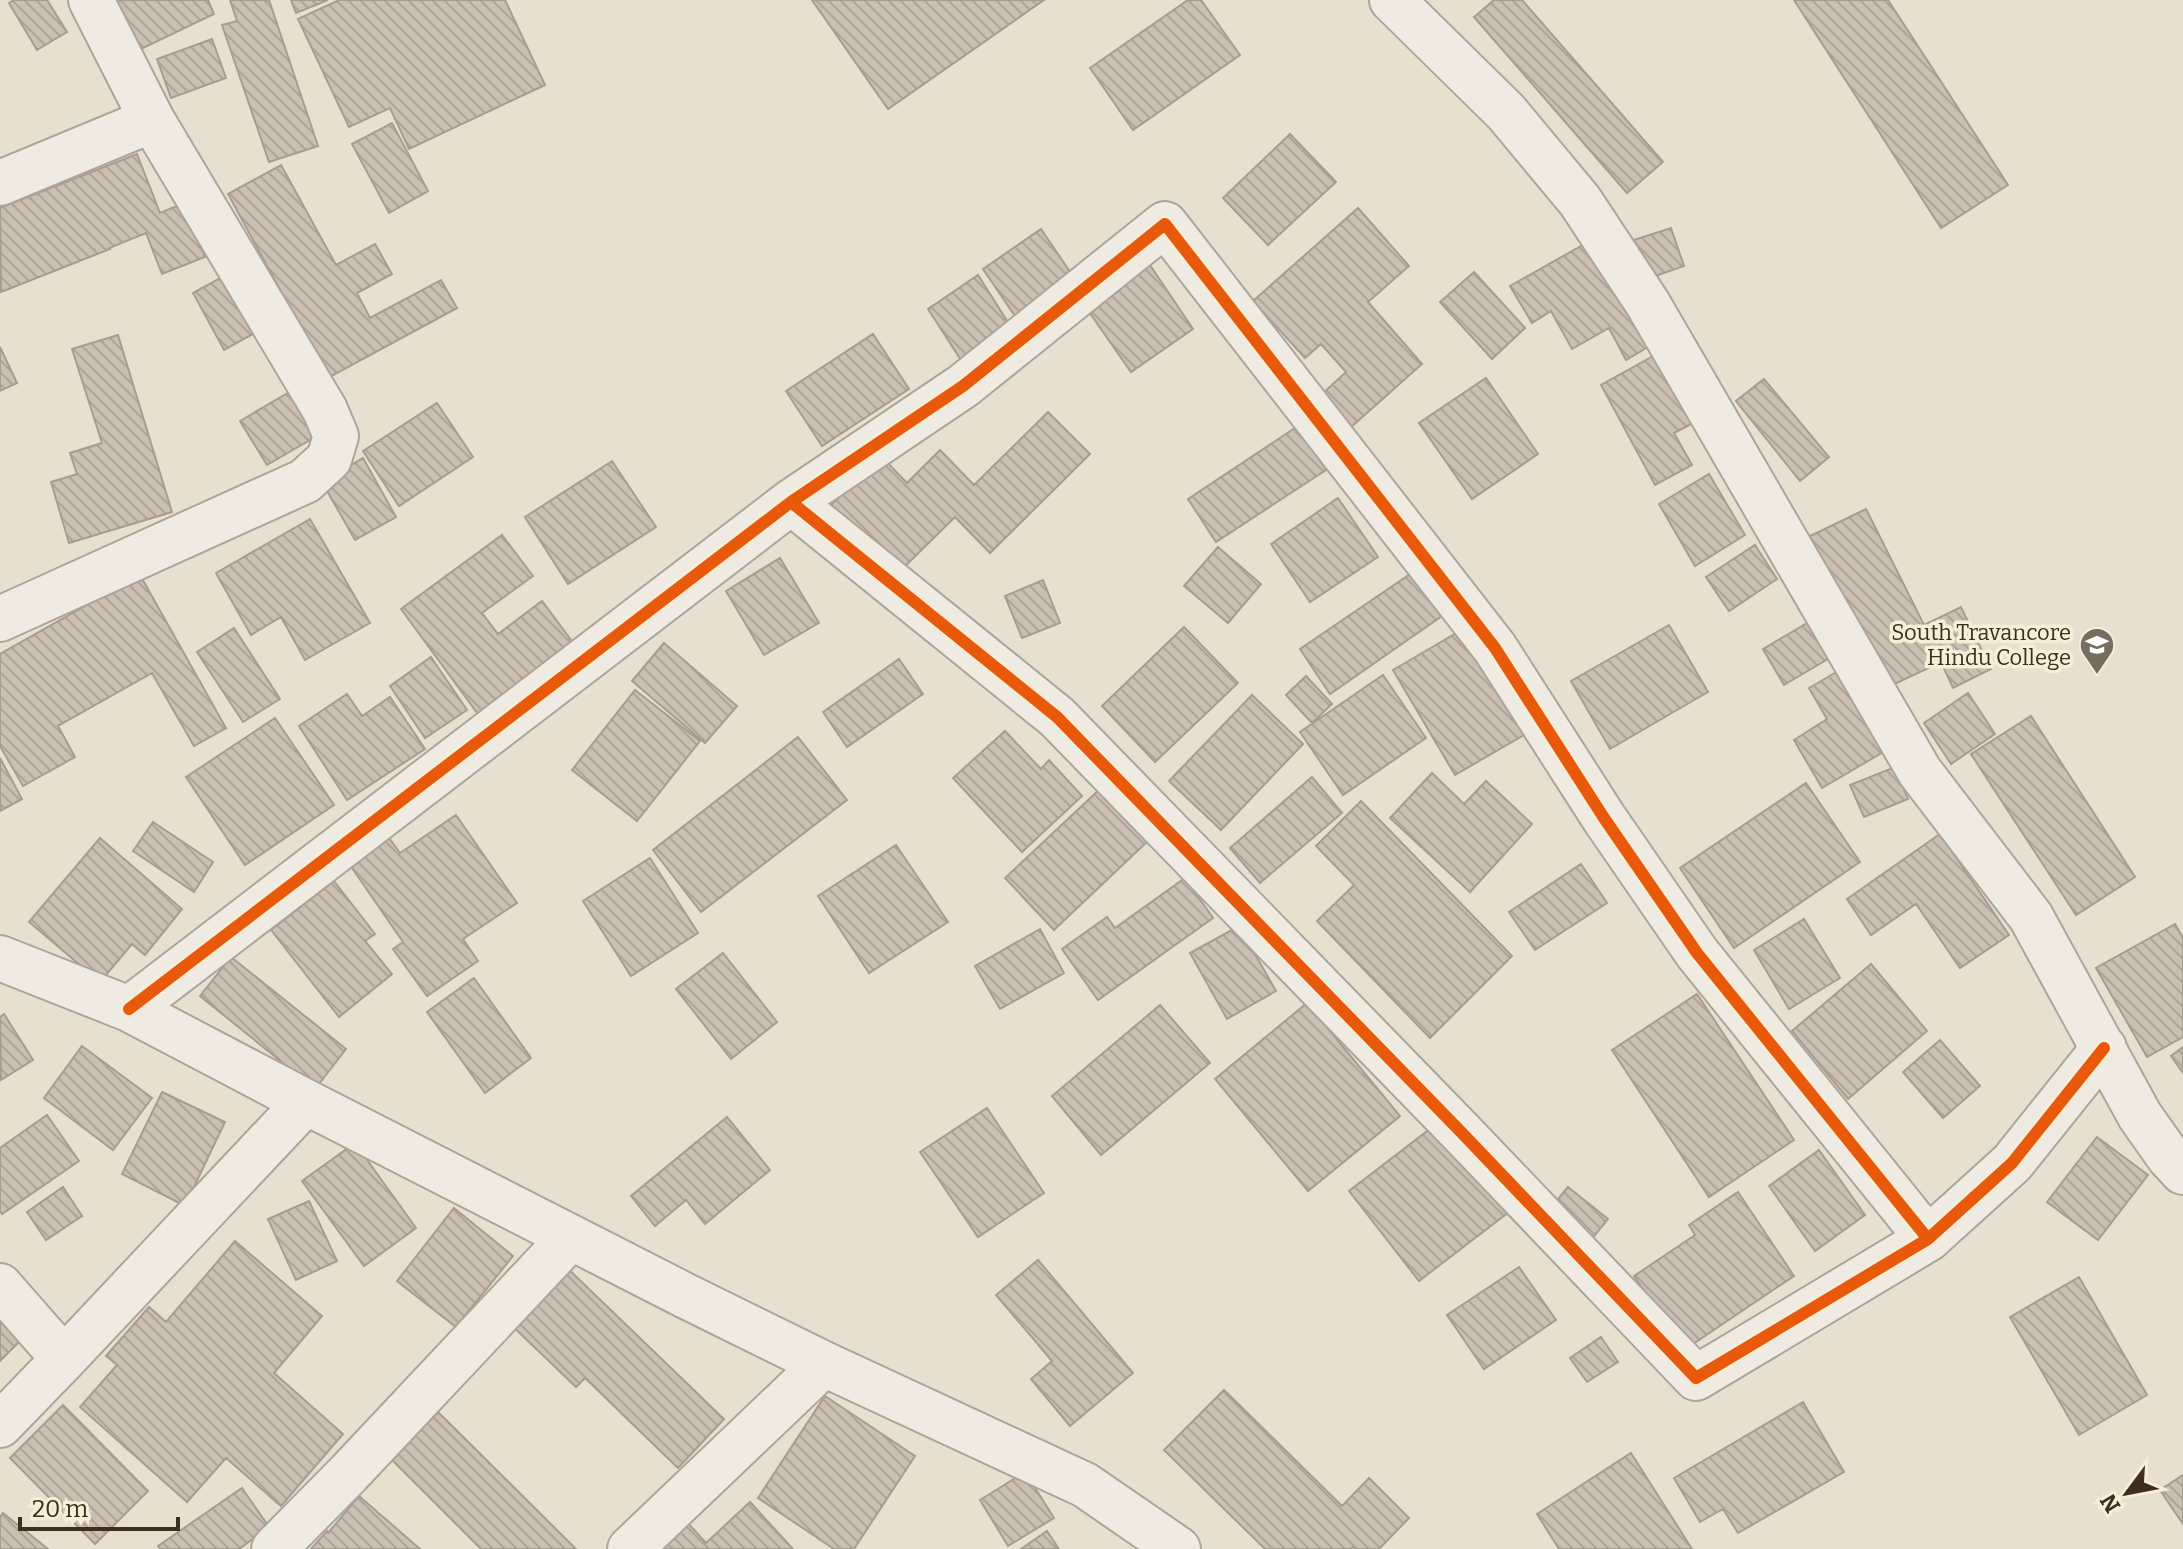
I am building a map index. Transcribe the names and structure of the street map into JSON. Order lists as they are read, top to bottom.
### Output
{
  "places": {
    "school or university": ["South Travancore Hindu College"]
  },
  "scale_bar": "20 m",
  "north": "bottom left"
}
